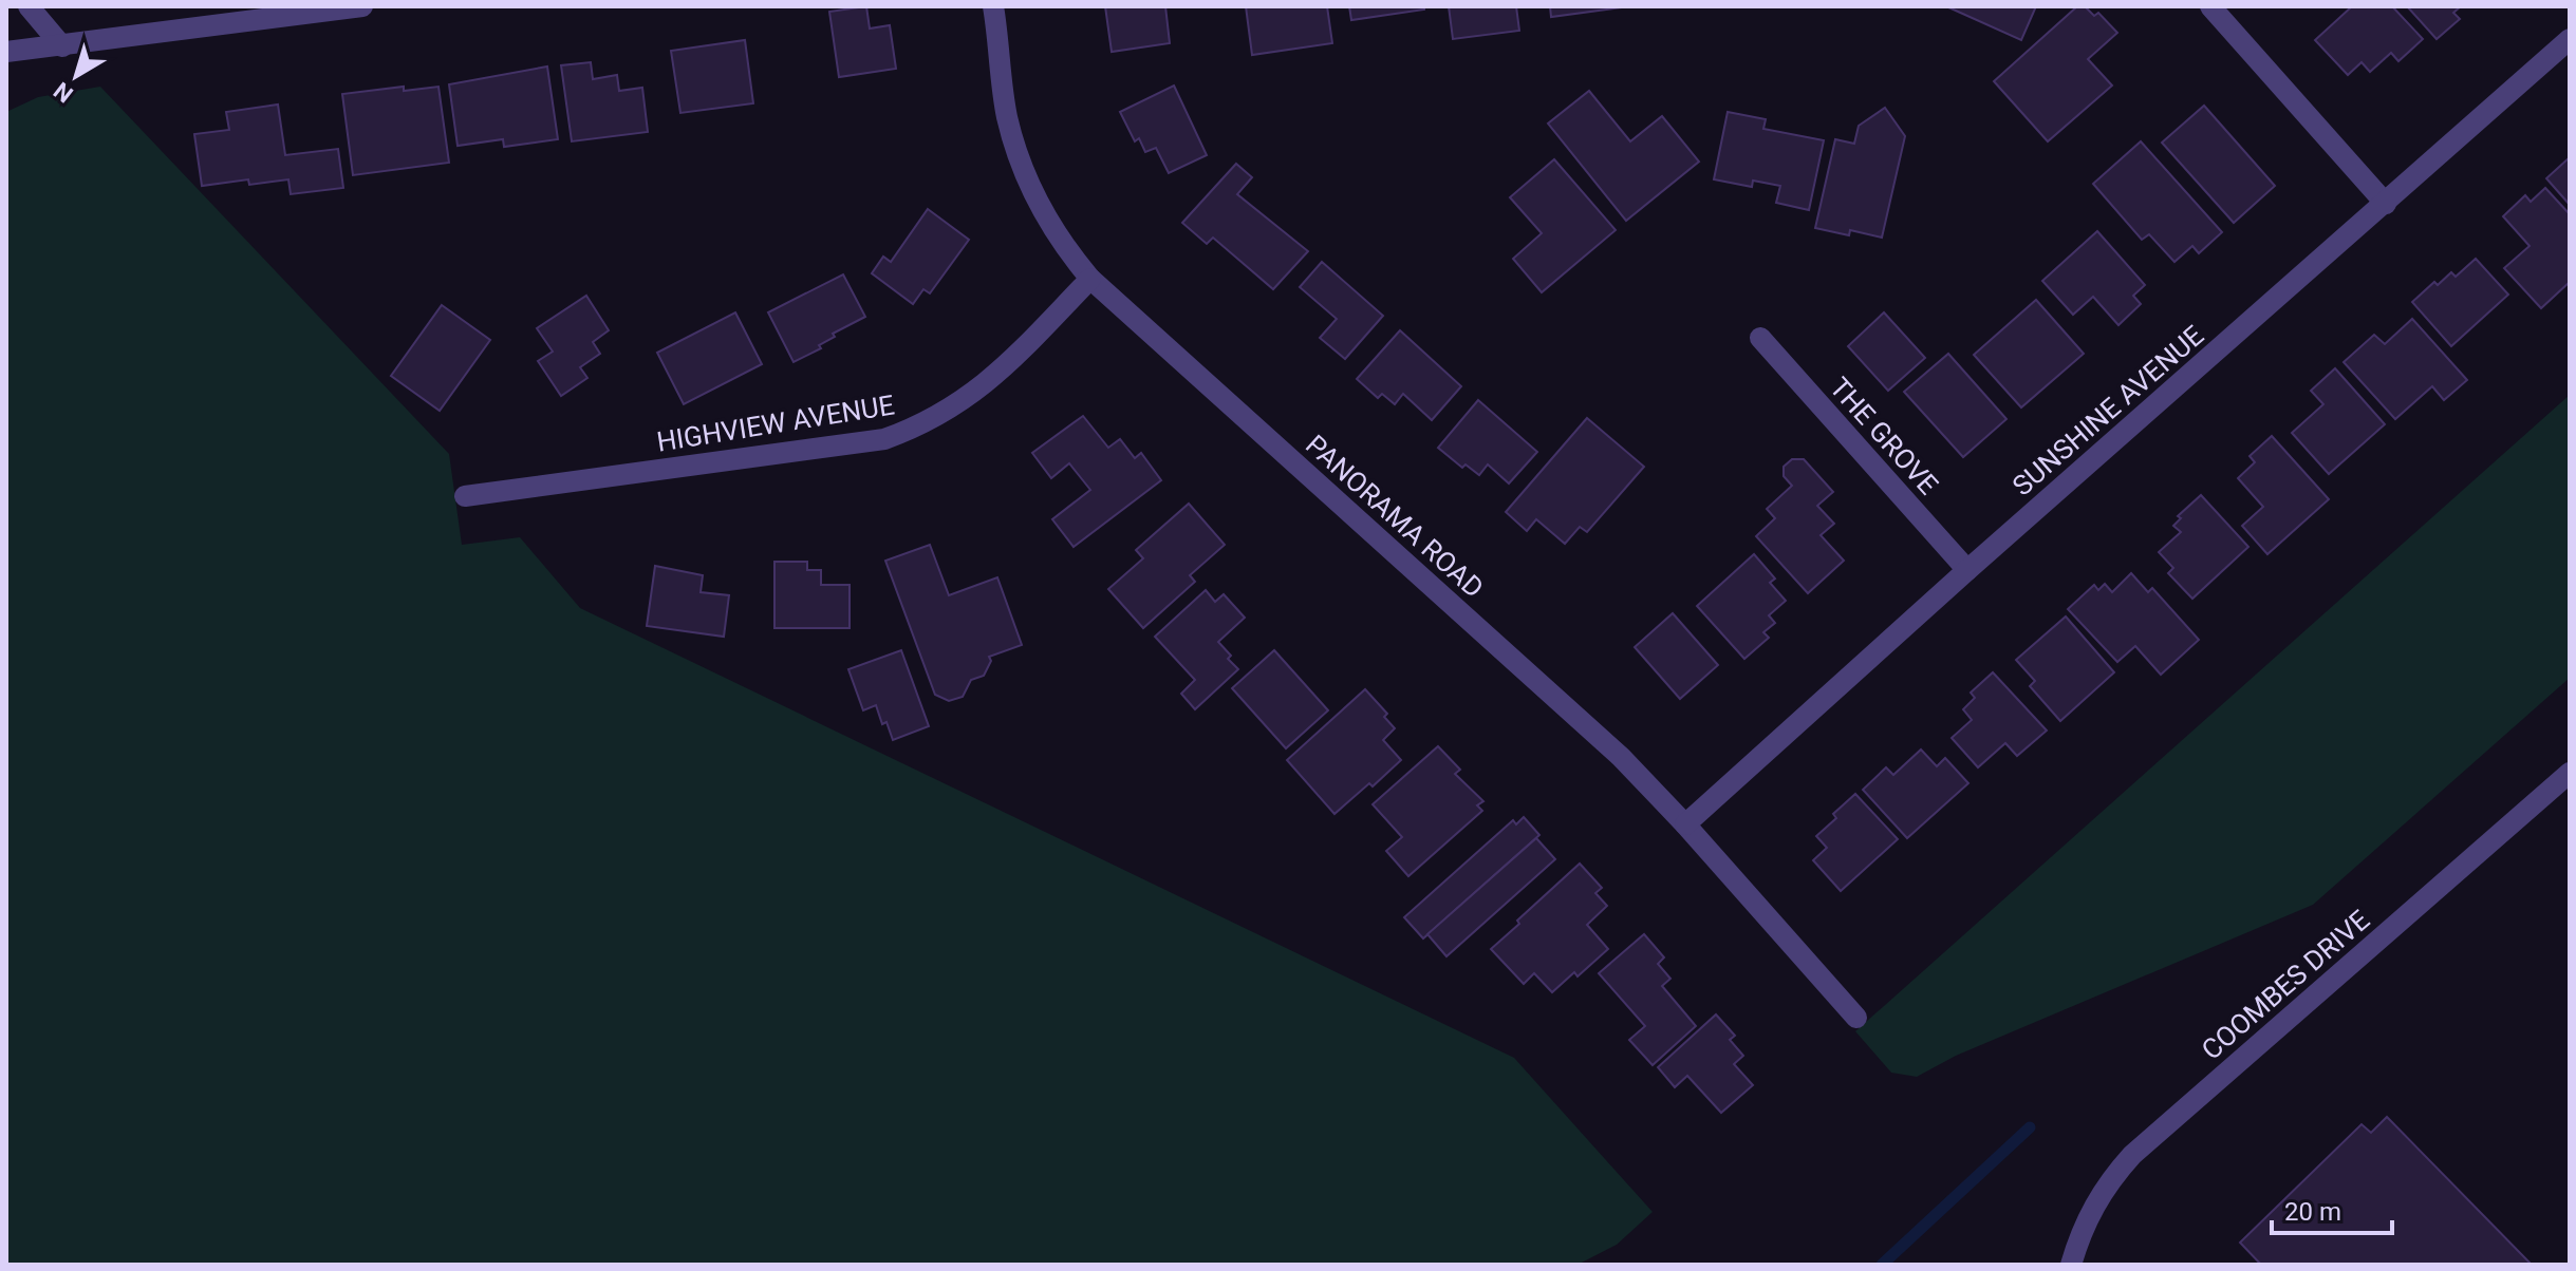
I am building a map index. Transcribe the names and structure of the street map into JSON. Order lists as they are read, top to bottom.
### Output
{
  "streets": {
    "street": [
      "SUNSHINE AVENUE",
      "HIGHVIEW AVENUE",
      "THE GROVE",
      "PANORAMA ROAD",
      "COOMBES DRIVE"
    ]
  },
  "crossings": [
    ["SUNSHINE AVENUE", "THE GROVE"],
    ["SUNSHINE AVENUE", "PANORAMA ROAD"],
    ["HIGHVIEW AVENUE", "PANORAMA ROAD"]
  ],
  "scale_bar": "20 m",
  "north": "bottom left"
}
